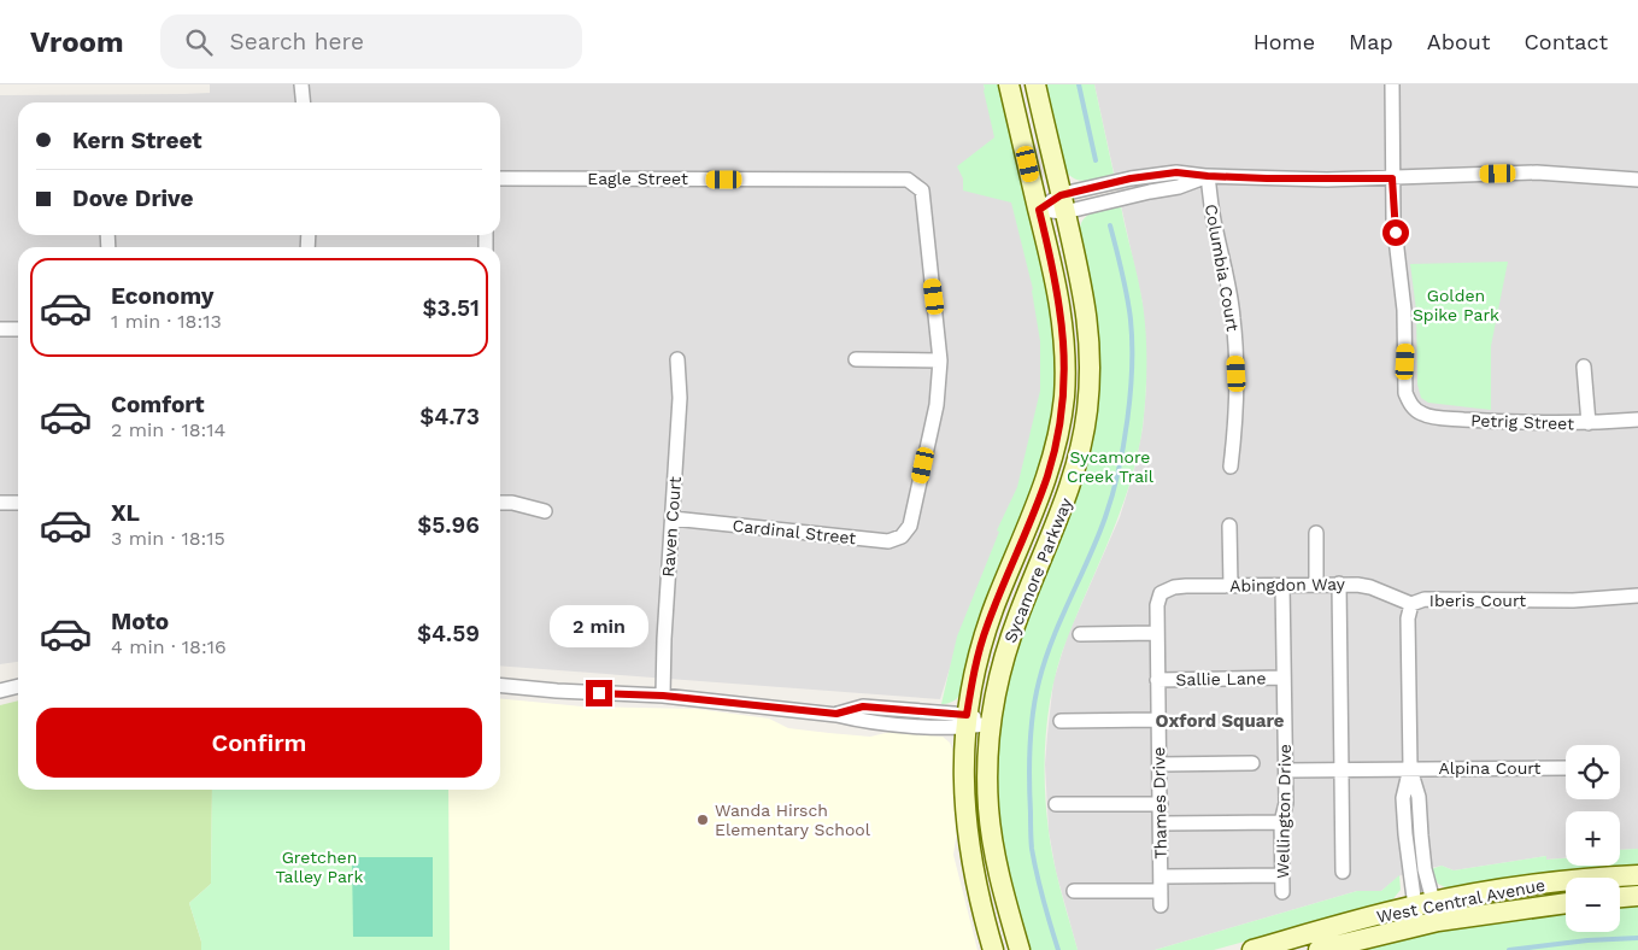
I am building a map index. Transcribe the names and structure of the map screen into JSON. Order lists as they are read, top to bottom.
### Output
{
  "streets": {
    "main road": ["Sycamore Parkway", "West Central Avenue"],
    "street": [
      "Eagle Street",
      "Columbia Court",
      "Petrig Street",
      "Raven Court",
      "Cardinal Street",
      "Abingdon Way",
      "Iberis Court",
      "Sallie Lane",
      "Alpina Court",
      "Thames Drive",
      "Wellington Drive"
    ]
  },
  "crossings": [
    ["Eagle Street", "Cardinal Street"],
    ["Raven Court", "Cardinal Street"],
    ["Abingdon Way", "Iberis Court"],
    ["Abingdon Way", "Thames Drive"],
    ["Abingdon Way", "Wellington Drive"],
    ["Iberis Court", "Alpina Court"],
    ["Iberis Court", "West Central Avenue"],
    ["Sallie Lane", "Thames Drive"],
    ["Sallie Lane", "Wellington Drive"],
    ["Alpina Court", "Wellington Drive"]
  ],
  "districts": ["Oxford Square"],
  "parks": ["Golden Spike Park", "Sycamore Creek Trail", "Gretchen Talley Park"],
  "places": ["Wanda Hirsch Elementary School"],
  "page": {
    "header": "Vroom",
    "search": "Search here",
    "nav": [
      "Home",
      "Map",
      "About",
      "Contact"
    ],
    "banner": ["Kern Street", "Dove Drive"],
    "list": [
      {
        "name": "Economy",
        "note": "1 min · 18:13",
        "value": "$3.51"
      },
      {
        "name": "Comfort",
        "note": "2 min · 18:14",
        "value": "$4.73"
      },
      {
        "name": "XL",
        "note": "3 min · 18:15",
        "value": "$5.96"
      },
      {
        "name": "Moto",
        "note": "4 min · 18:16",
        "value": "$4.59"
      }
    ],
    "bubble": "2 min",
    "buttons": "Confirm",
    "map_buttons": ["+", "−"]
  }
}
